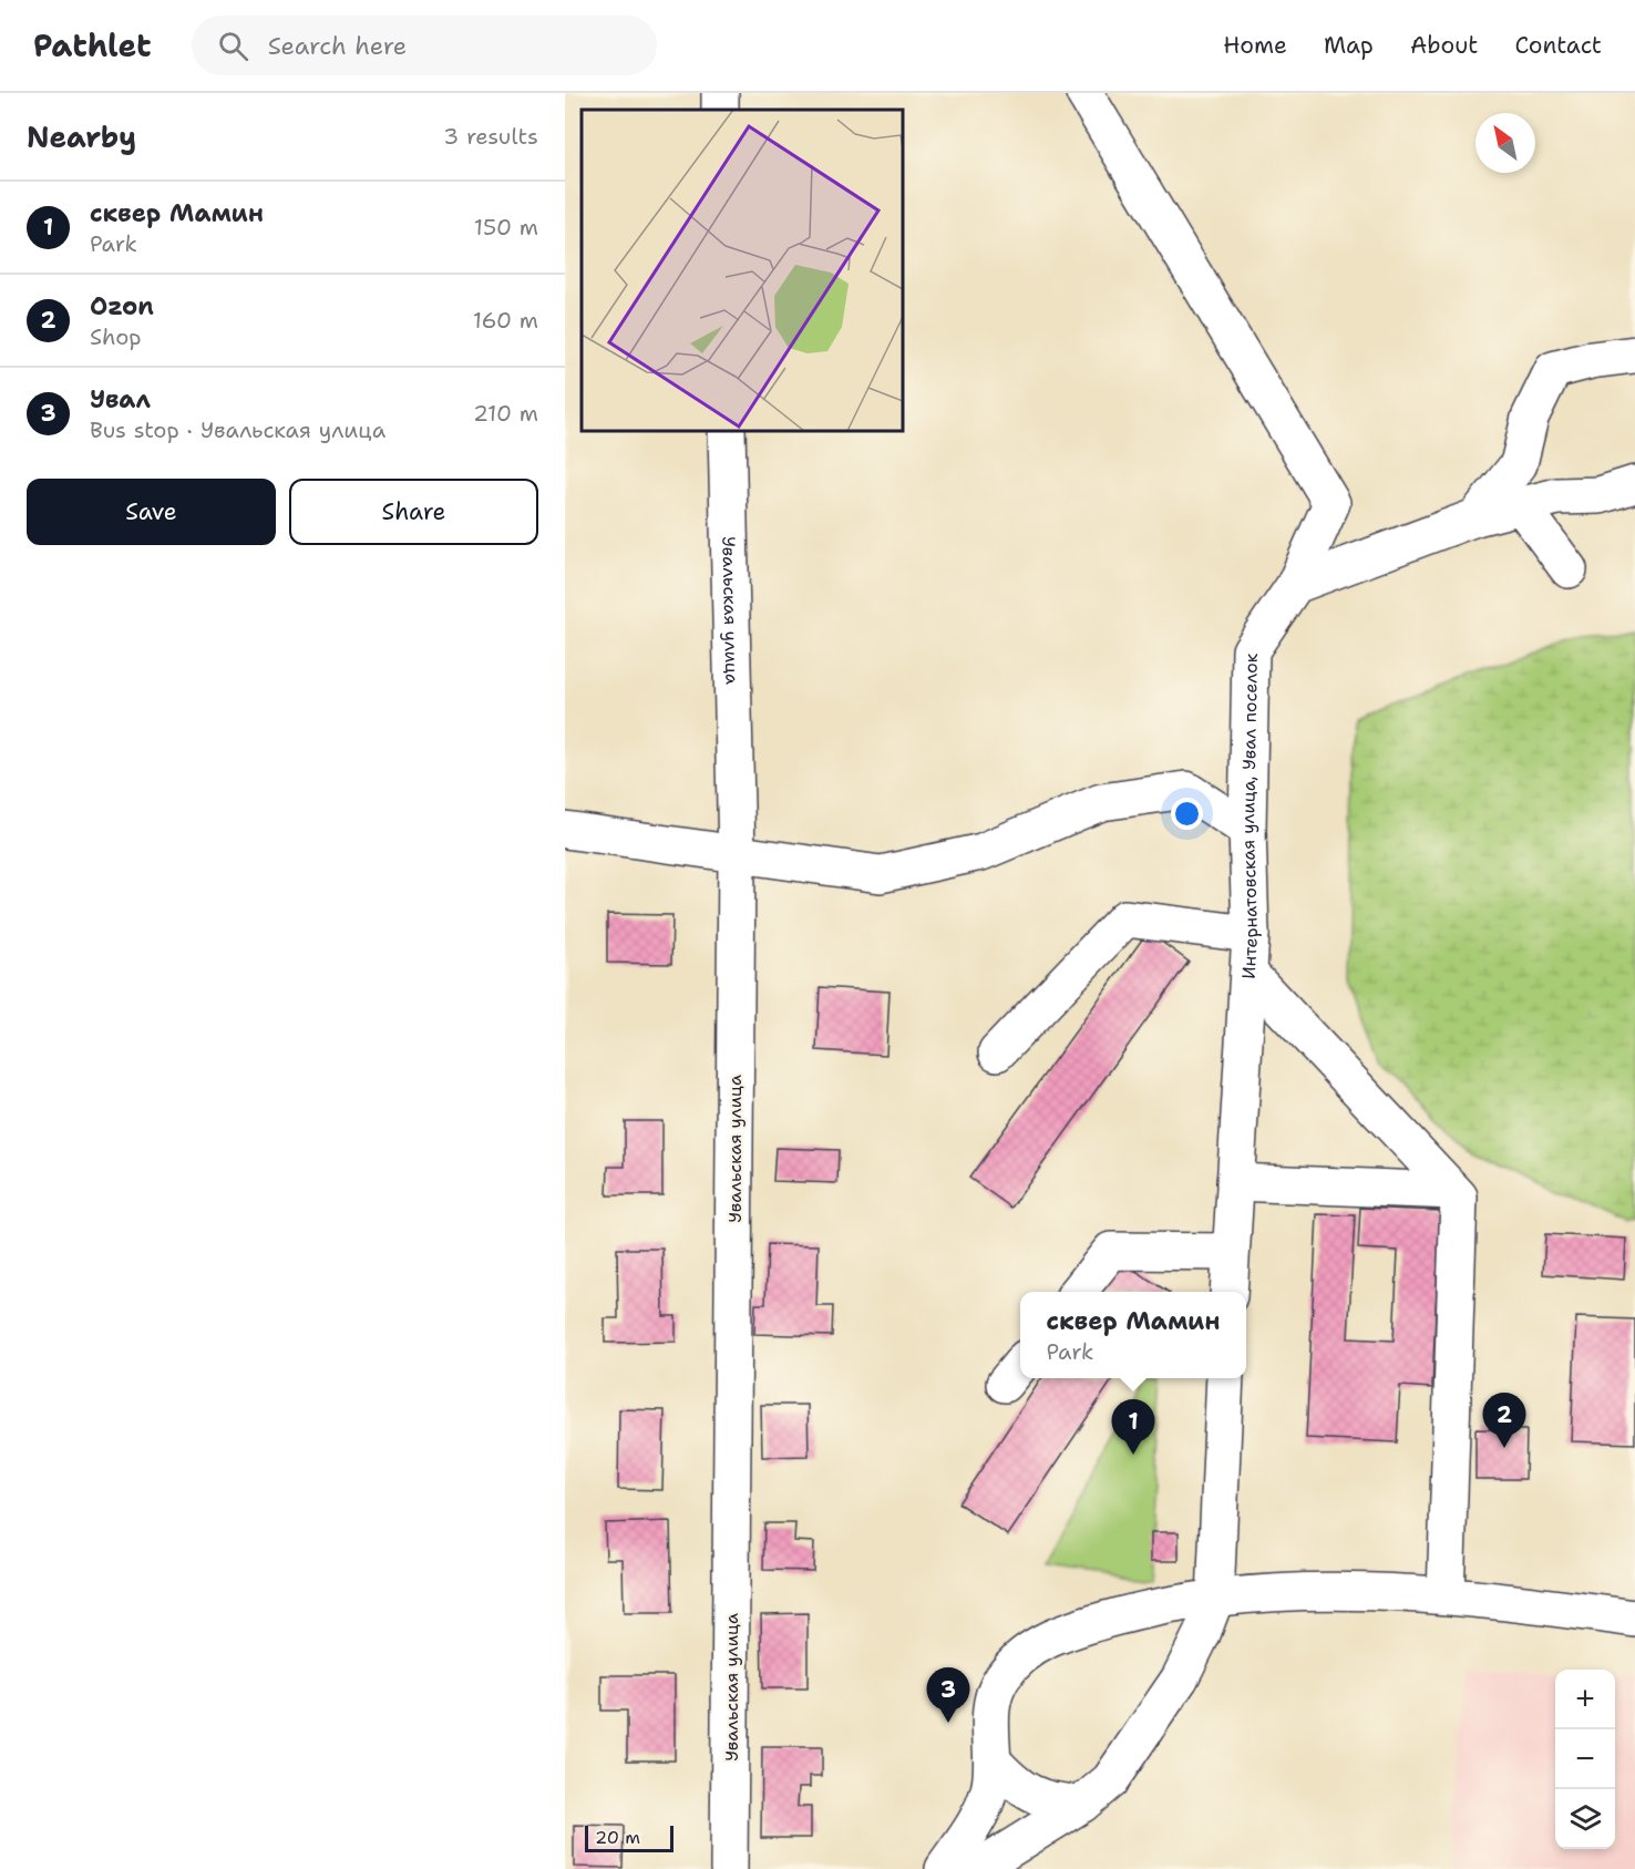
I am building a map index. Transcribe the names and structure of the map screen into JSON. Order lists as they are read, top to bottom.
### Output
{
  "streets": {
    "street": ["Увальская улица", "Интернатовская улица, Увал поселок"]
  },
  "scale_bar": "20 m",
  "north": "top left",
  "page": {
    "header": "Pathlet",
    "search": "Search here",
    "nav": [
      "Home",
      "Map",
      "About",
      "Contact"
    ],
    "heading": ["Nearby", "3 results"],
    "list": [
      {
        "mark": "1",
        "name": "сквер Мамин",
        "note": "Park",
        "value": "150 m"
      },
      {
        "mark": "2",
        "name": "Ozon",
        "note": "Shop",
        "value": "160 m"
      },
      {
        "mark": "3",
        "name": "Увал",
        "note": "Bus stop · Увальская улица",
        "value": "210 m"
      }
    ],
    "buttons": ["Save", "Share"],
    "popup": ["сквер Мамин", "Park"],
    "pins": ["2", "1", "3"],
    "map_buttons": ["+", "−"],
    "scale": "20 m"
  }
}
